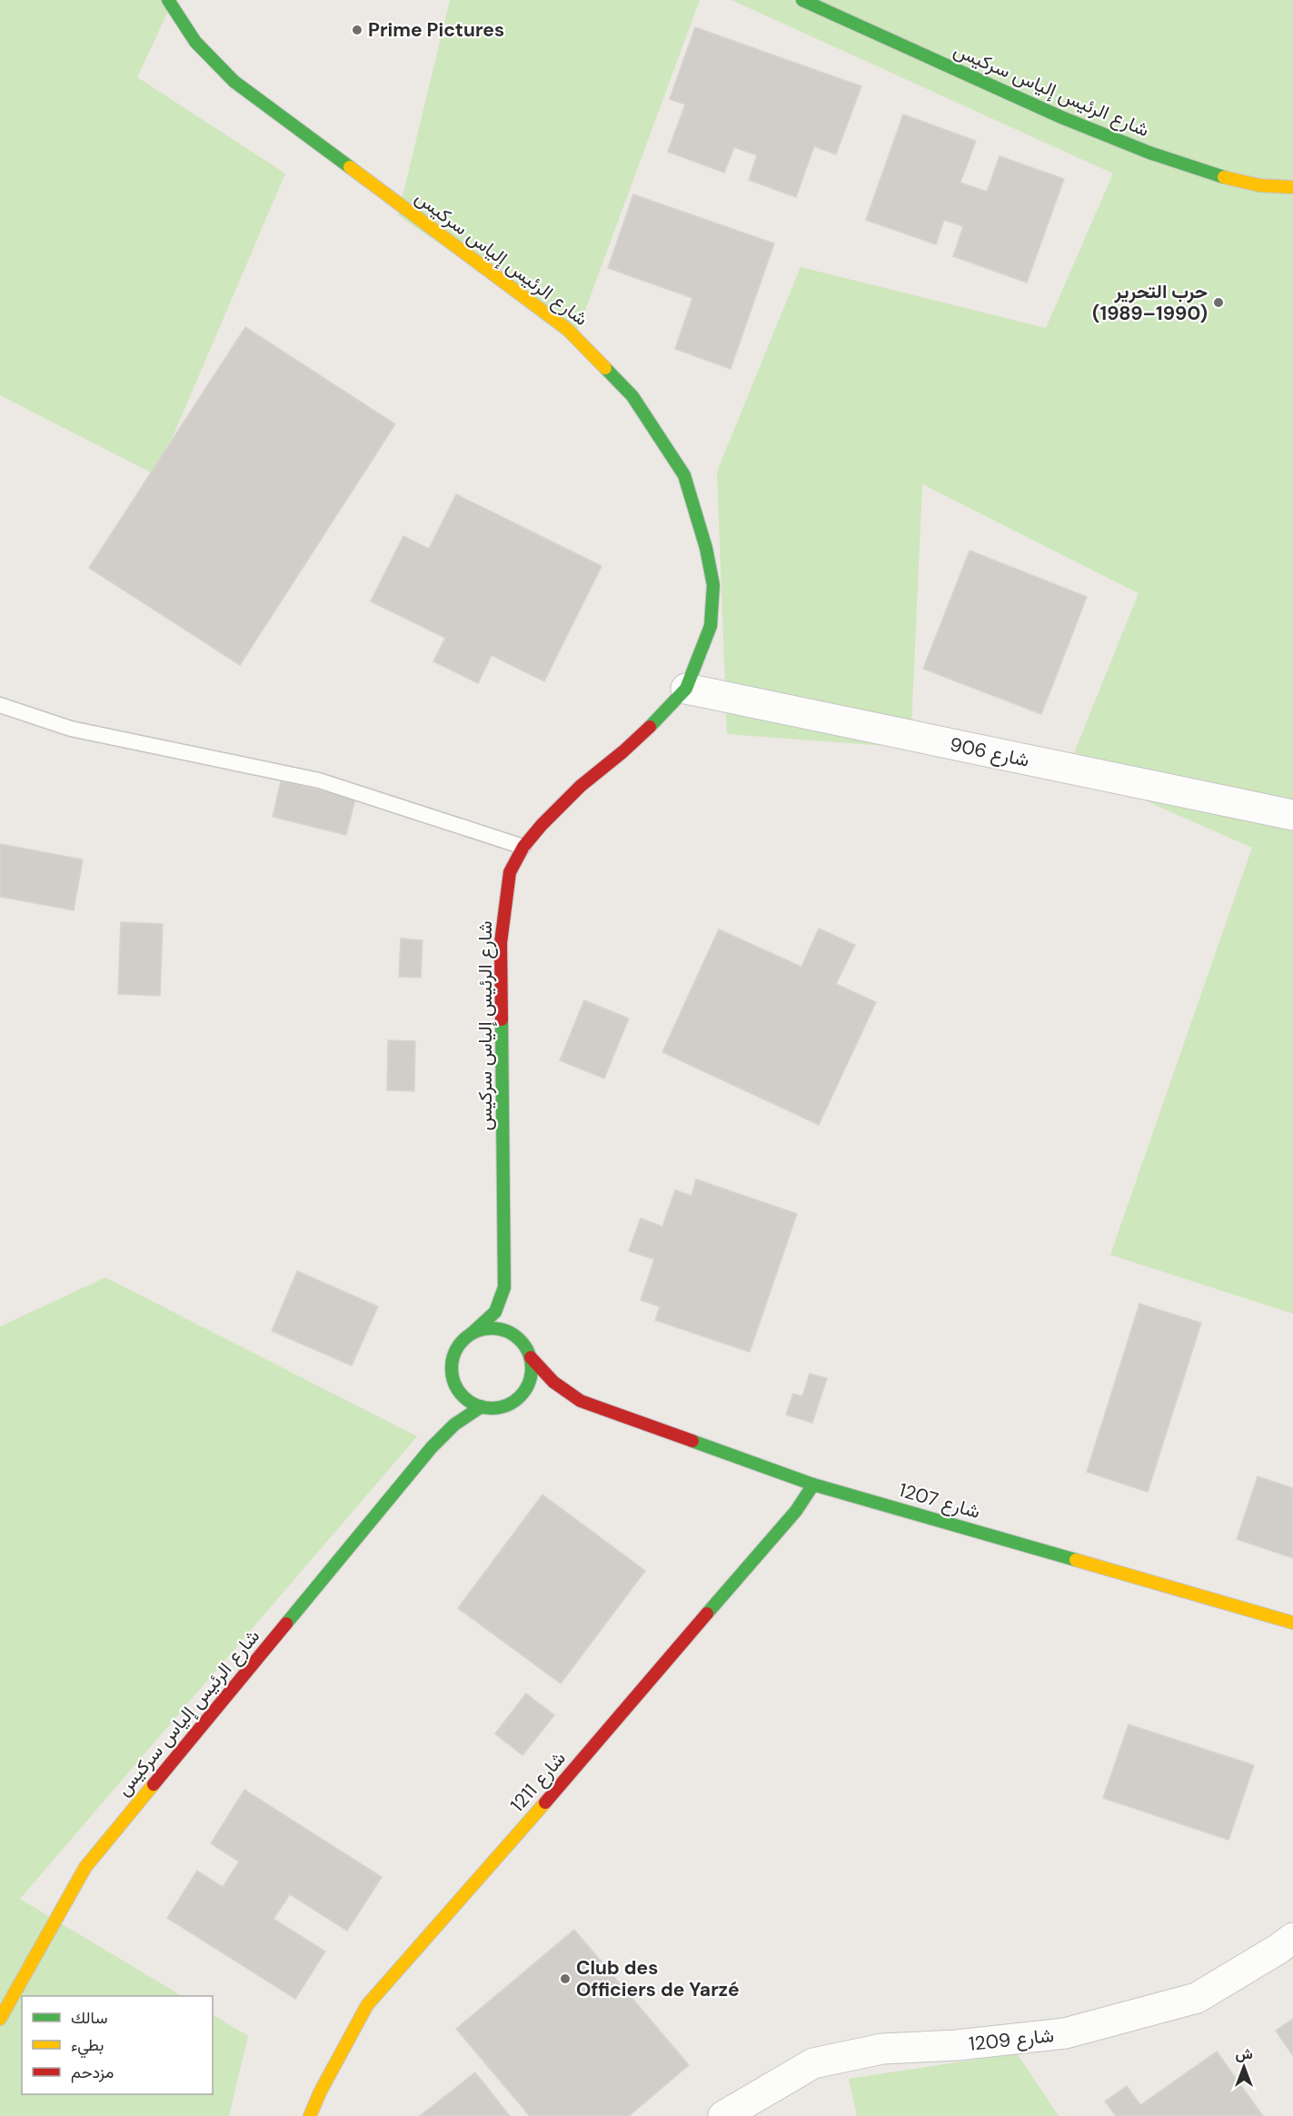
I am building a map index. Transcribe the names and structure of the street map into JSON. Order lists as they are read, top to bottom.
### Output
{
  "streets": {
    "main road": ["شارع الرئيس إلياس سركيس", "شارع 1207", "شارع 1211"],
    "street": ["شارع 906", "شارع 1209"]
  },
  "crossings": [
    ["شارع الرئيس إلياس سركيس", "شارع 906"],
    ["شارع الرئيس إلياس سركيس", "شارع 1207"],
    ["شارع 1207", "شارع 1211"]
  ],
  "places": ["Prime Pictures", "حرب التحرير (1989–1990)", "Club des Officiers de Yarzé"],
  "legend": ["سالك", "بطيء", "مزدحم"],
  "north": "top"
}
